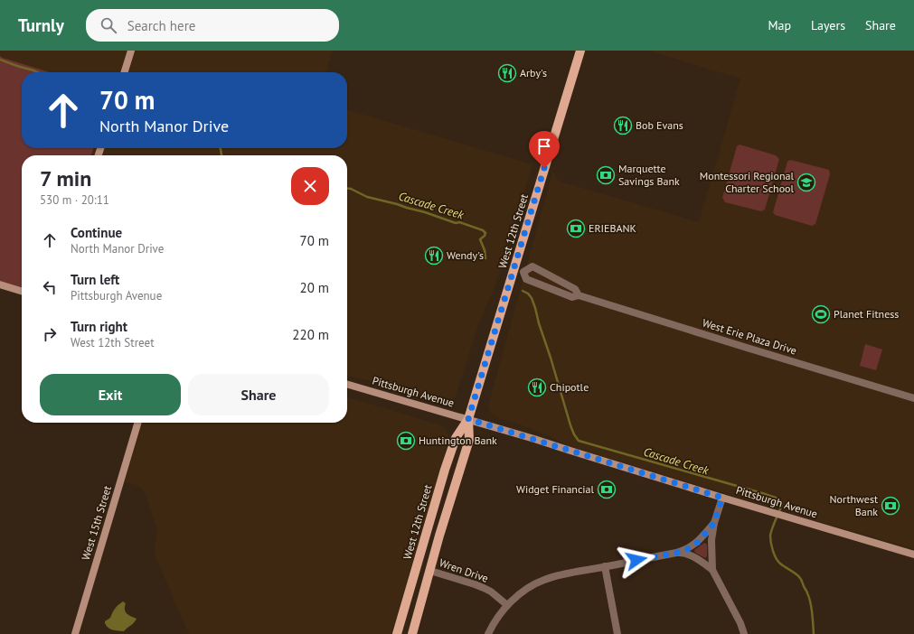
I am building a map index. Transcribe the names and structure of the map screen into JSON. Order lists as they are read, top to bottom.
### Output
{
  "streets": {
    "main road": ["West 12th Street"],
    "street": [
      "West Erie Plaza Drive",
      "Pittsburgh Avenue",
      "West 15th Street",
      "Wren Drive"
    ]
  },
  "crossings": [
    ["West 12th Street", "West Erie Plaza Drive"],
    ["West 12th Street", "Pittsburgh Avenue"],
    ["West 12th Street", "Wren Drive"]
  ],
  "water": ["Cascade Creek"],
  "places": {
    "restaurant": [
      "Arby's",
      "Bob Evans",
      "Wendy's",
      "Chipotle"
    ],
    "bank": [
      "Marquette Savings Bank",
      "ERIEBANK",
      "Huntington Bank",
      "Widget Financial",
      "Northwest Bank"
    ],
    "school or university": ["Montessori Regional Charter School"],
    "sports": ["Planet Fitness"]
  },
  "page": {
    "header": "Turnly",
    "search": "Search here",
    "nav": ["Map", "Layers", "Share"],
    "turn": ["70 m", "North Manor Drive"],
    "heading": ["7 min", "530 m · 20:11"],
    "list": [
      {
        "name": "Continue",
        "note": "North Manor Drive",
        "value": "70 m"
      },
      {
        "name": "Turn left",
        "note": "Pittsburgh Avenue",
        "value": "20 m"
      },
      {
        "name": "Turn right",
        "note": "West 12th Street",
        "value": "220 m"
      }
    ],
    "buttons": ["Exit", "Share"]
  }
}
